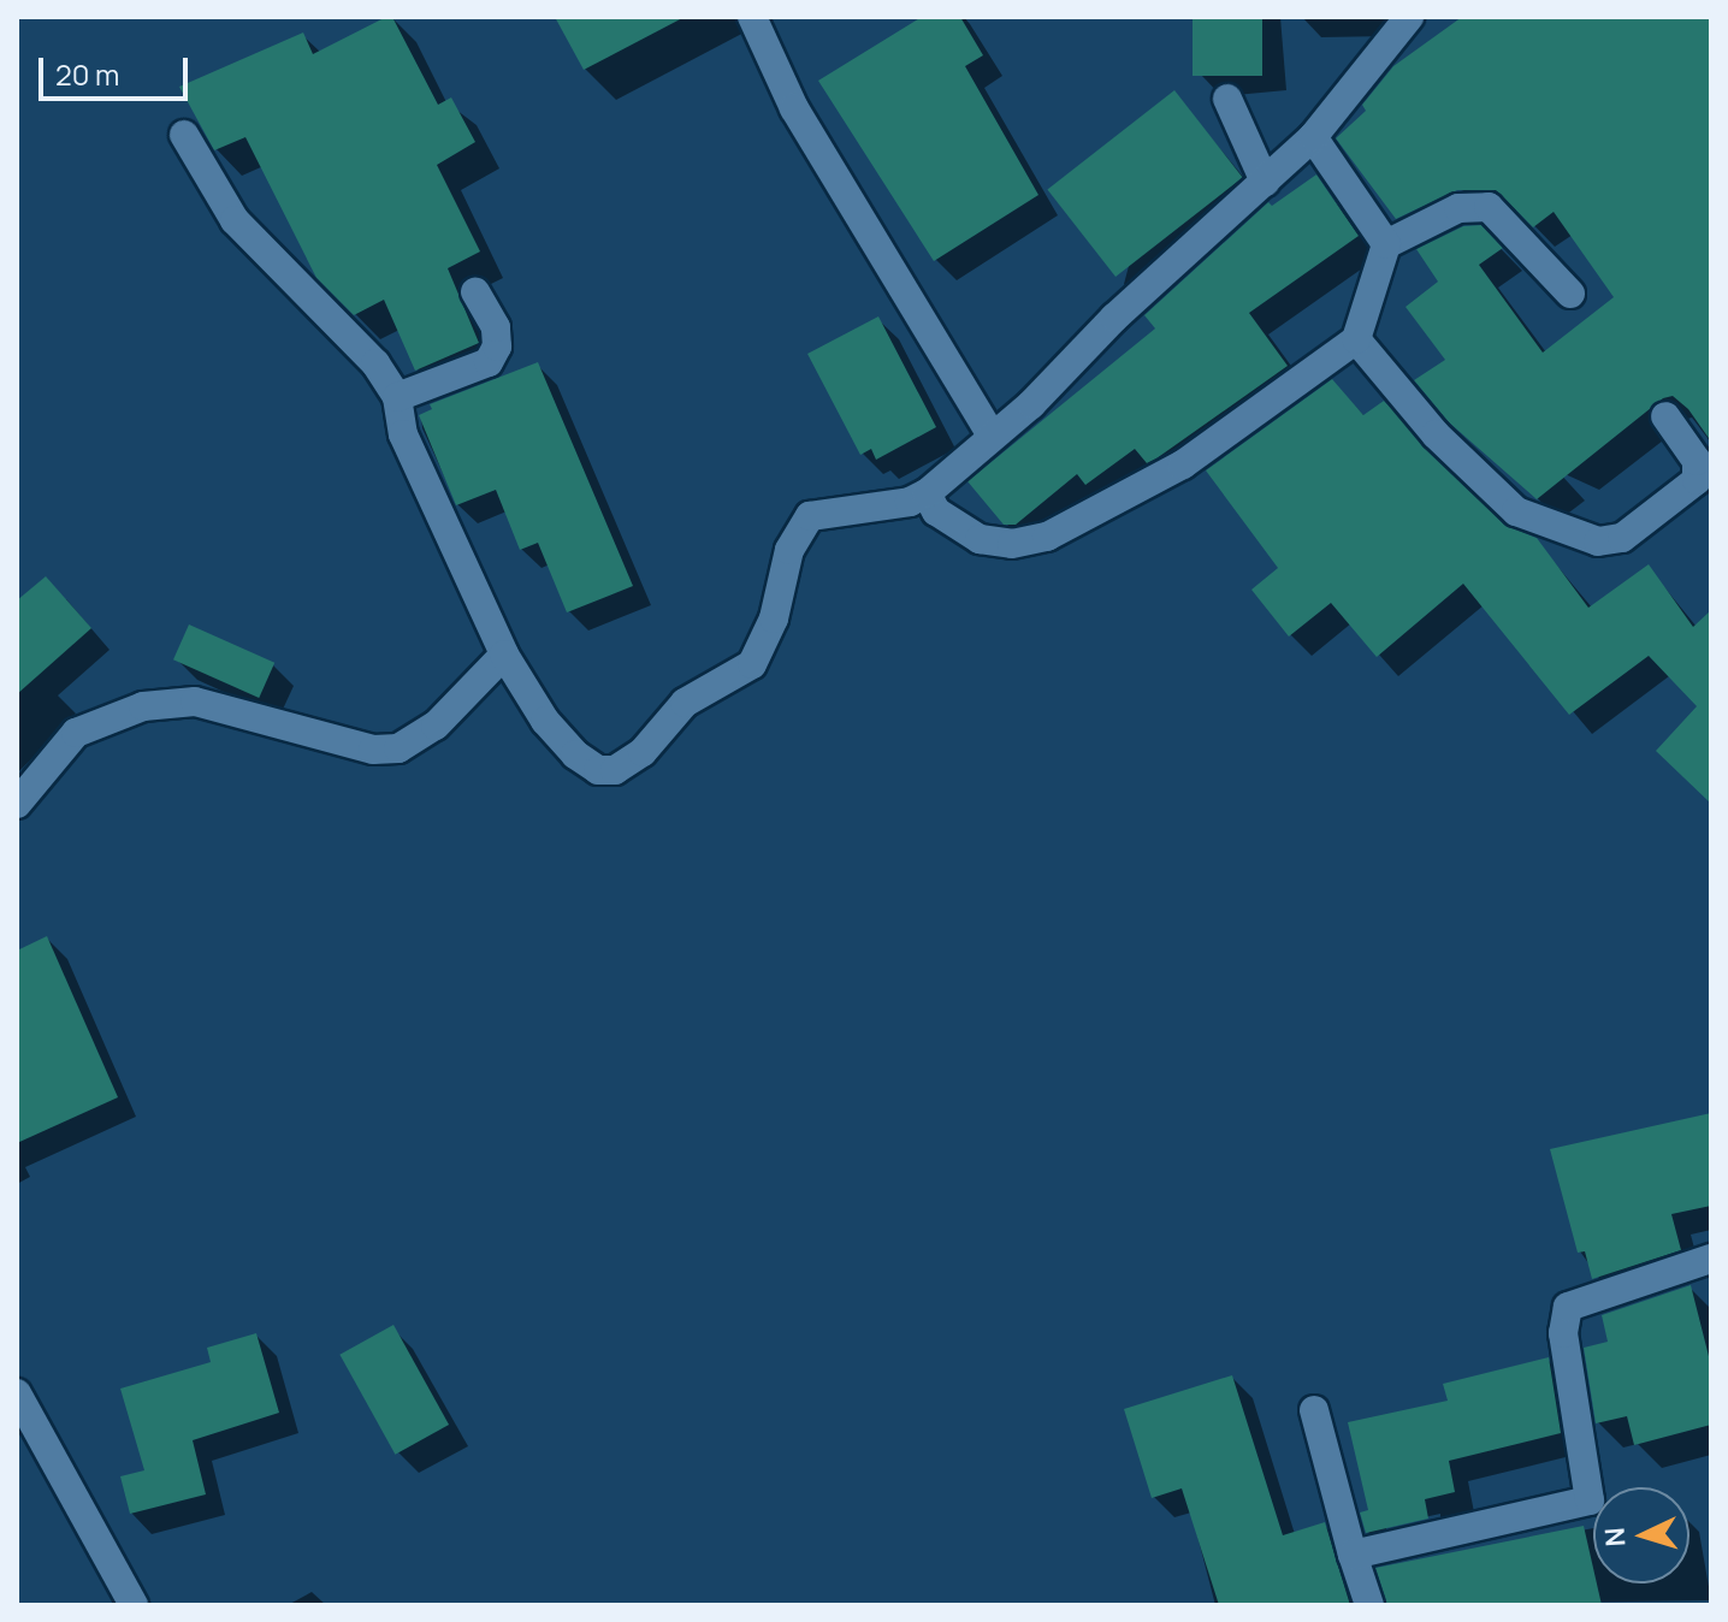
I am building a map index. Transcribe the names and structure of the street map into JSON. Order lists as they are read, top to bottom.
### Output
{
  "scale_bar": "20 m",
  "north": "left"
}
